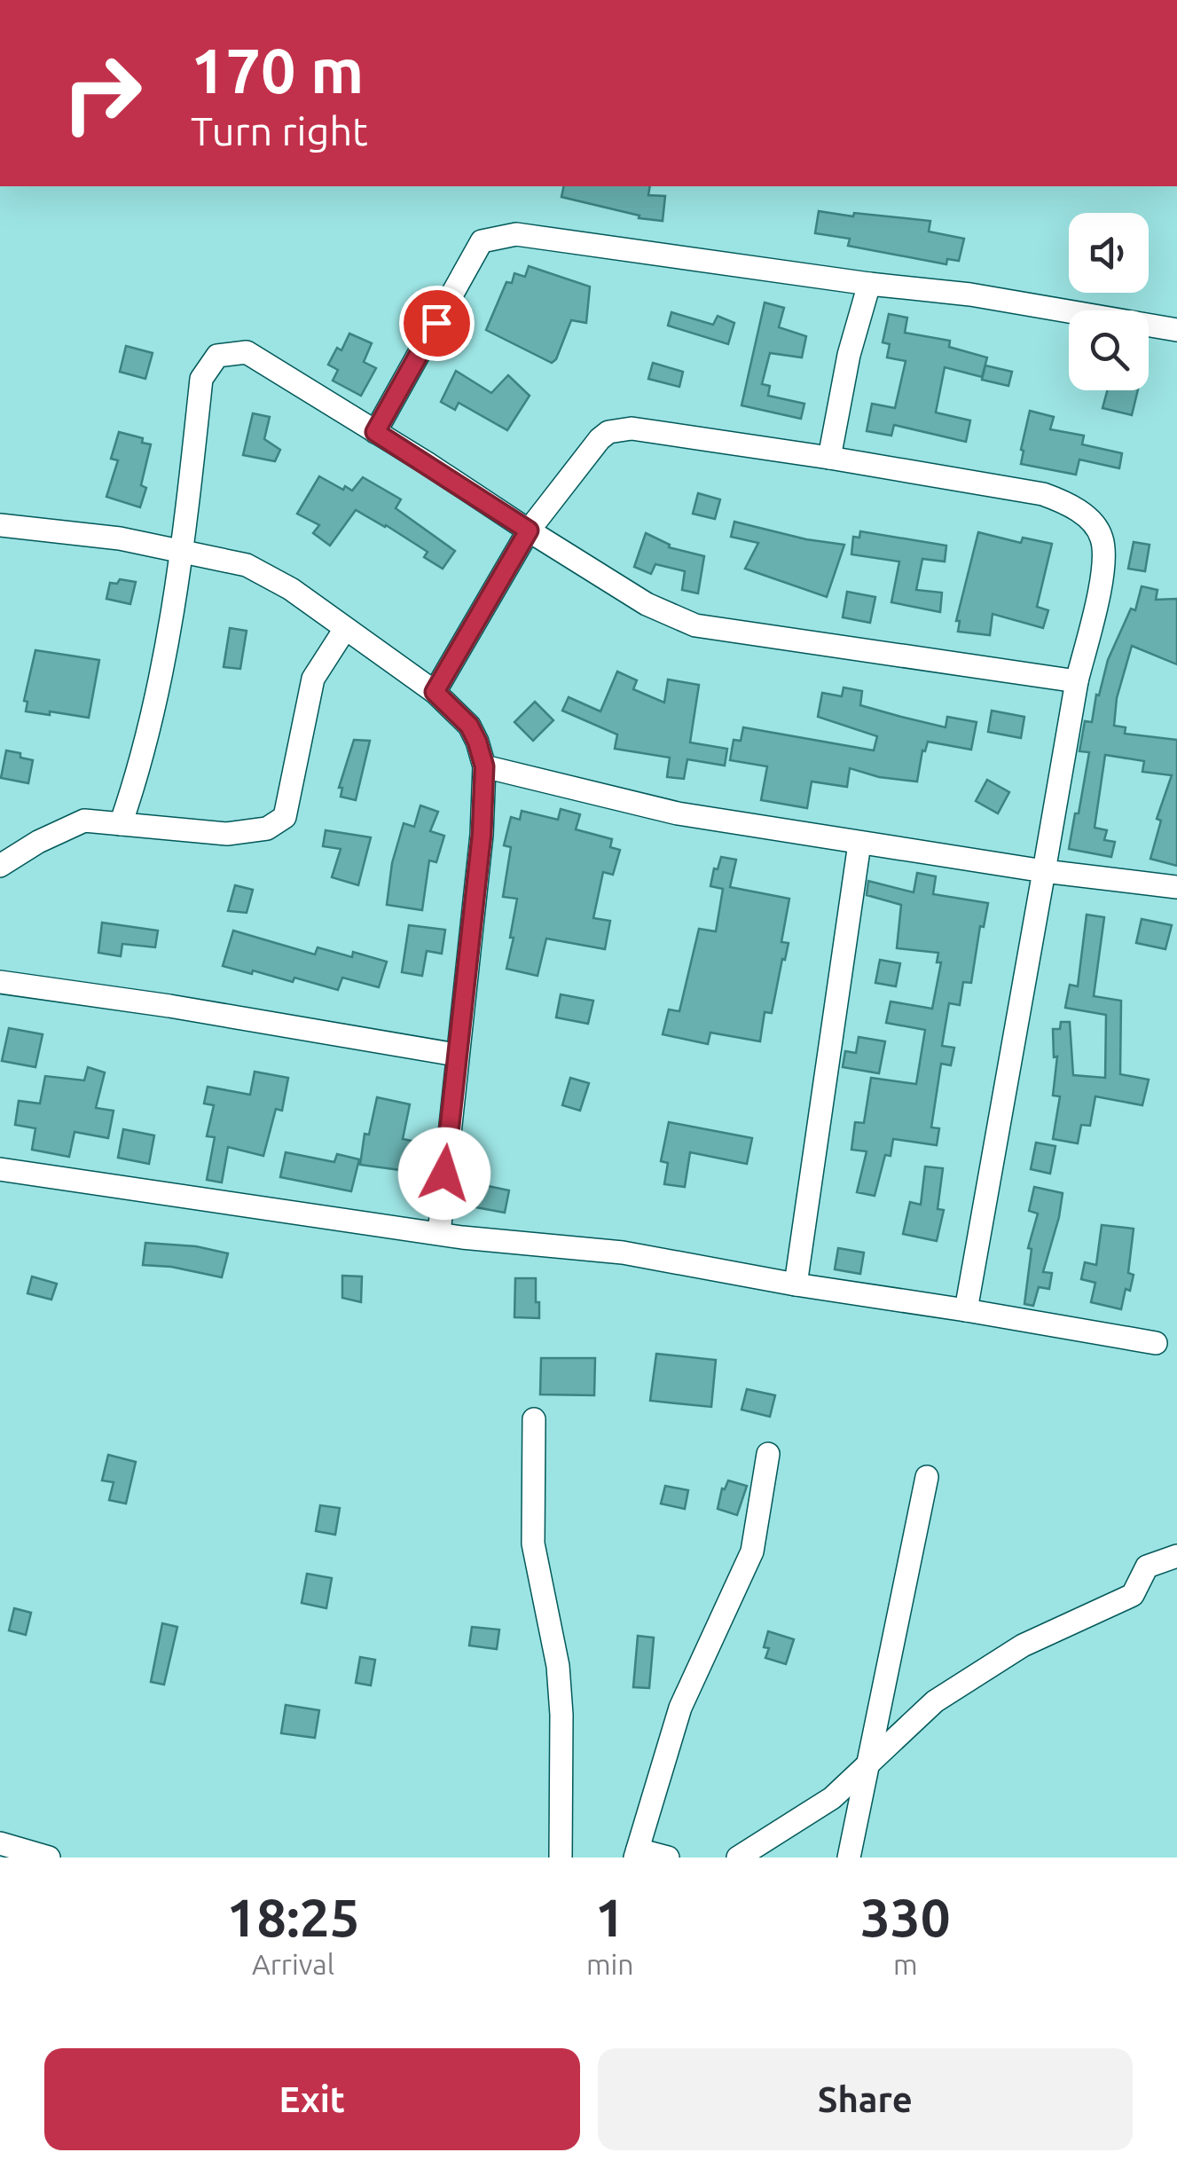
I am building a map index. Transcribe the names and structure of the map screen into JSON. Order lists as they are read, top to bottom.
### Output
{
  "page": {
    "turn": ["170 m", "Turn right"],
    "eta": [
      "18:25",
      "Arrival",
      "1",
      "min",
      "330",
      "m"
    ],
    "buttons": ["Exit", "Share"]
  }
}
